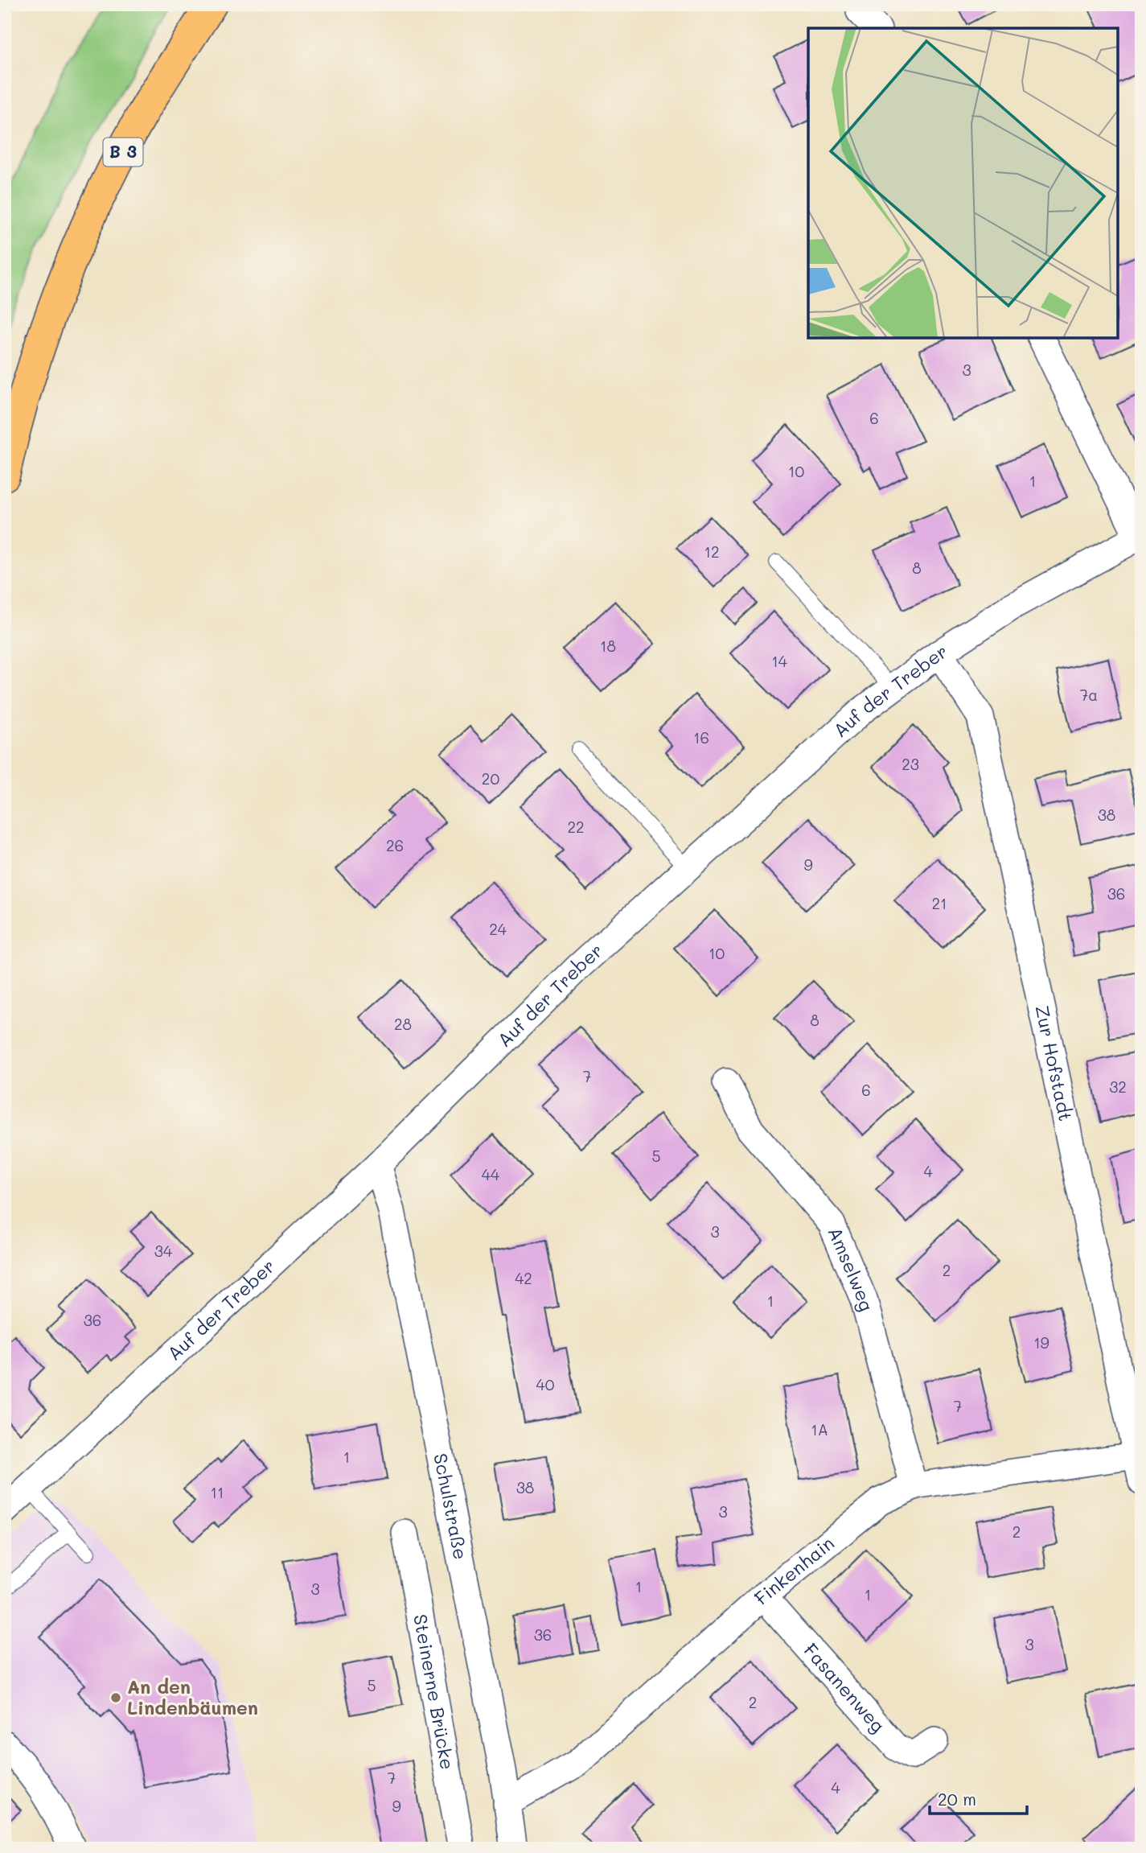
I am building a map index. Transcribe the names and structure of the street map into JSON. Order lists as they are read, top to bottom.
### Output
{
  "streets": {
    "main road": ["B 3"],
    "street": [
      "Auf der Treber",
      "Zur Hofstadt",
      "Amselweg",
      "Schulstraße",
      "Finkenhain",
      "Fasanenweg",
      "Steinerne Brücke"
    ]
  },
  "crossings": [
    ["Auf der Treber", "Zur Hofstadt"],
    ["Auf der Treber", "Schulstraße"],
    ["Zur Hofstadt", "Finkenhain"],
    ["Amselweg", "Finkenhain"],
    ["Schulstraße", "Finkenhain"],
    ["Finkenhain", "Fasanenweg"]
  ],
  "places": ["An den Lindenbäumen"],
  "house_numbers": [
    "3",
    "6",
    "10",
    "1",
    "12",
    "8",
    "18",
    "14",
    "7a",
    "16",
    "23",
    "20",
    "38",
    "22",
    "26",
    "9",
    "36",
    "21",
    "24",
    "10",
    "8",
    "28",
    "7",
    "32",
    "6",
    "5",
    "4",
    "44",
    "3",
    "34",
    "2",
    "42",
    "1",
    "36",
    "19",
    "40",
    "7",
    "1A",
    "1",
    "38",
    "11",
    "3",
    "2",
    "1",
    "3",
    "1",
    "36",
    "3",
    "5",
    "2",
    "7",
    "4",
    "9"
  ],
  "scale_bar": "20 m"
}
